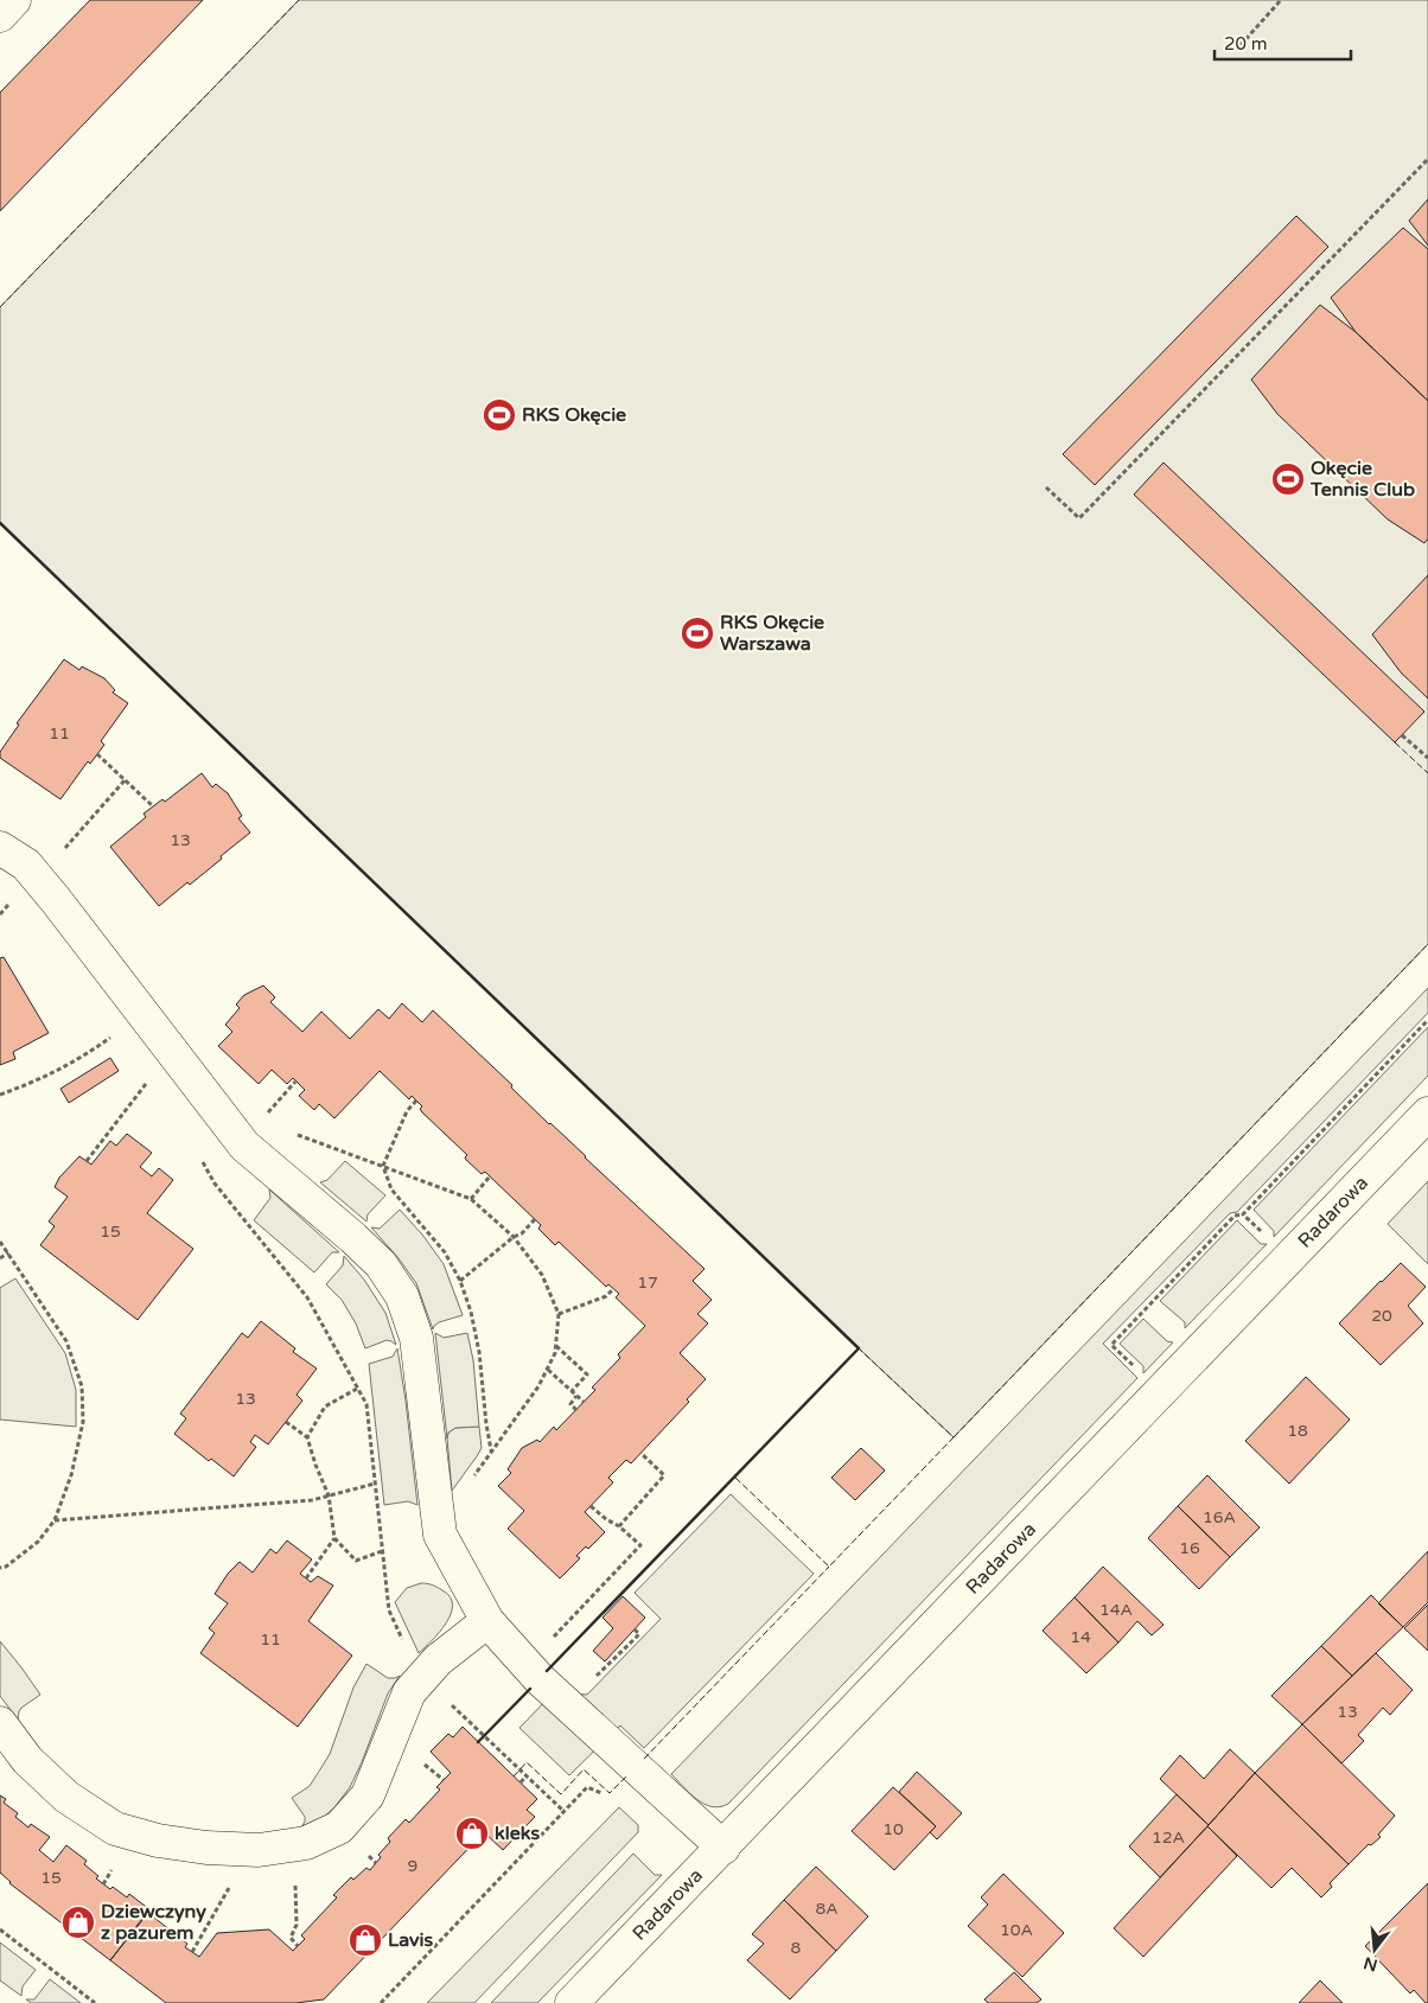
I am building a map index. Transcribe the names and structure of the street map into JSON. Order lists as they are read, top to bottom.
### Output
{
  "streets": {
    "street": ["Radarowa"]
  },
  "places": {
    "sports": ["RKS Okęcie", "Okęcie Tennis Club", "RKS Okęcie Warszawa"],
    "shop": ["kleks", "Dziewczyny z pazurem", "Lavis"]
  },
  "house_numbers": [
    "11",
    "13",
    "15",
    "17",
    "20",
    "13",
    "18",
    "16A",
    "16",
    "14A",
    "14",
    "11",
    "13",
    "10",
    "12A",
    "9",
    "15",
    "8A",
    "10A",
    "8"
  ],
  "scale_bar": "20 m",
  "north": "bottom"
}
